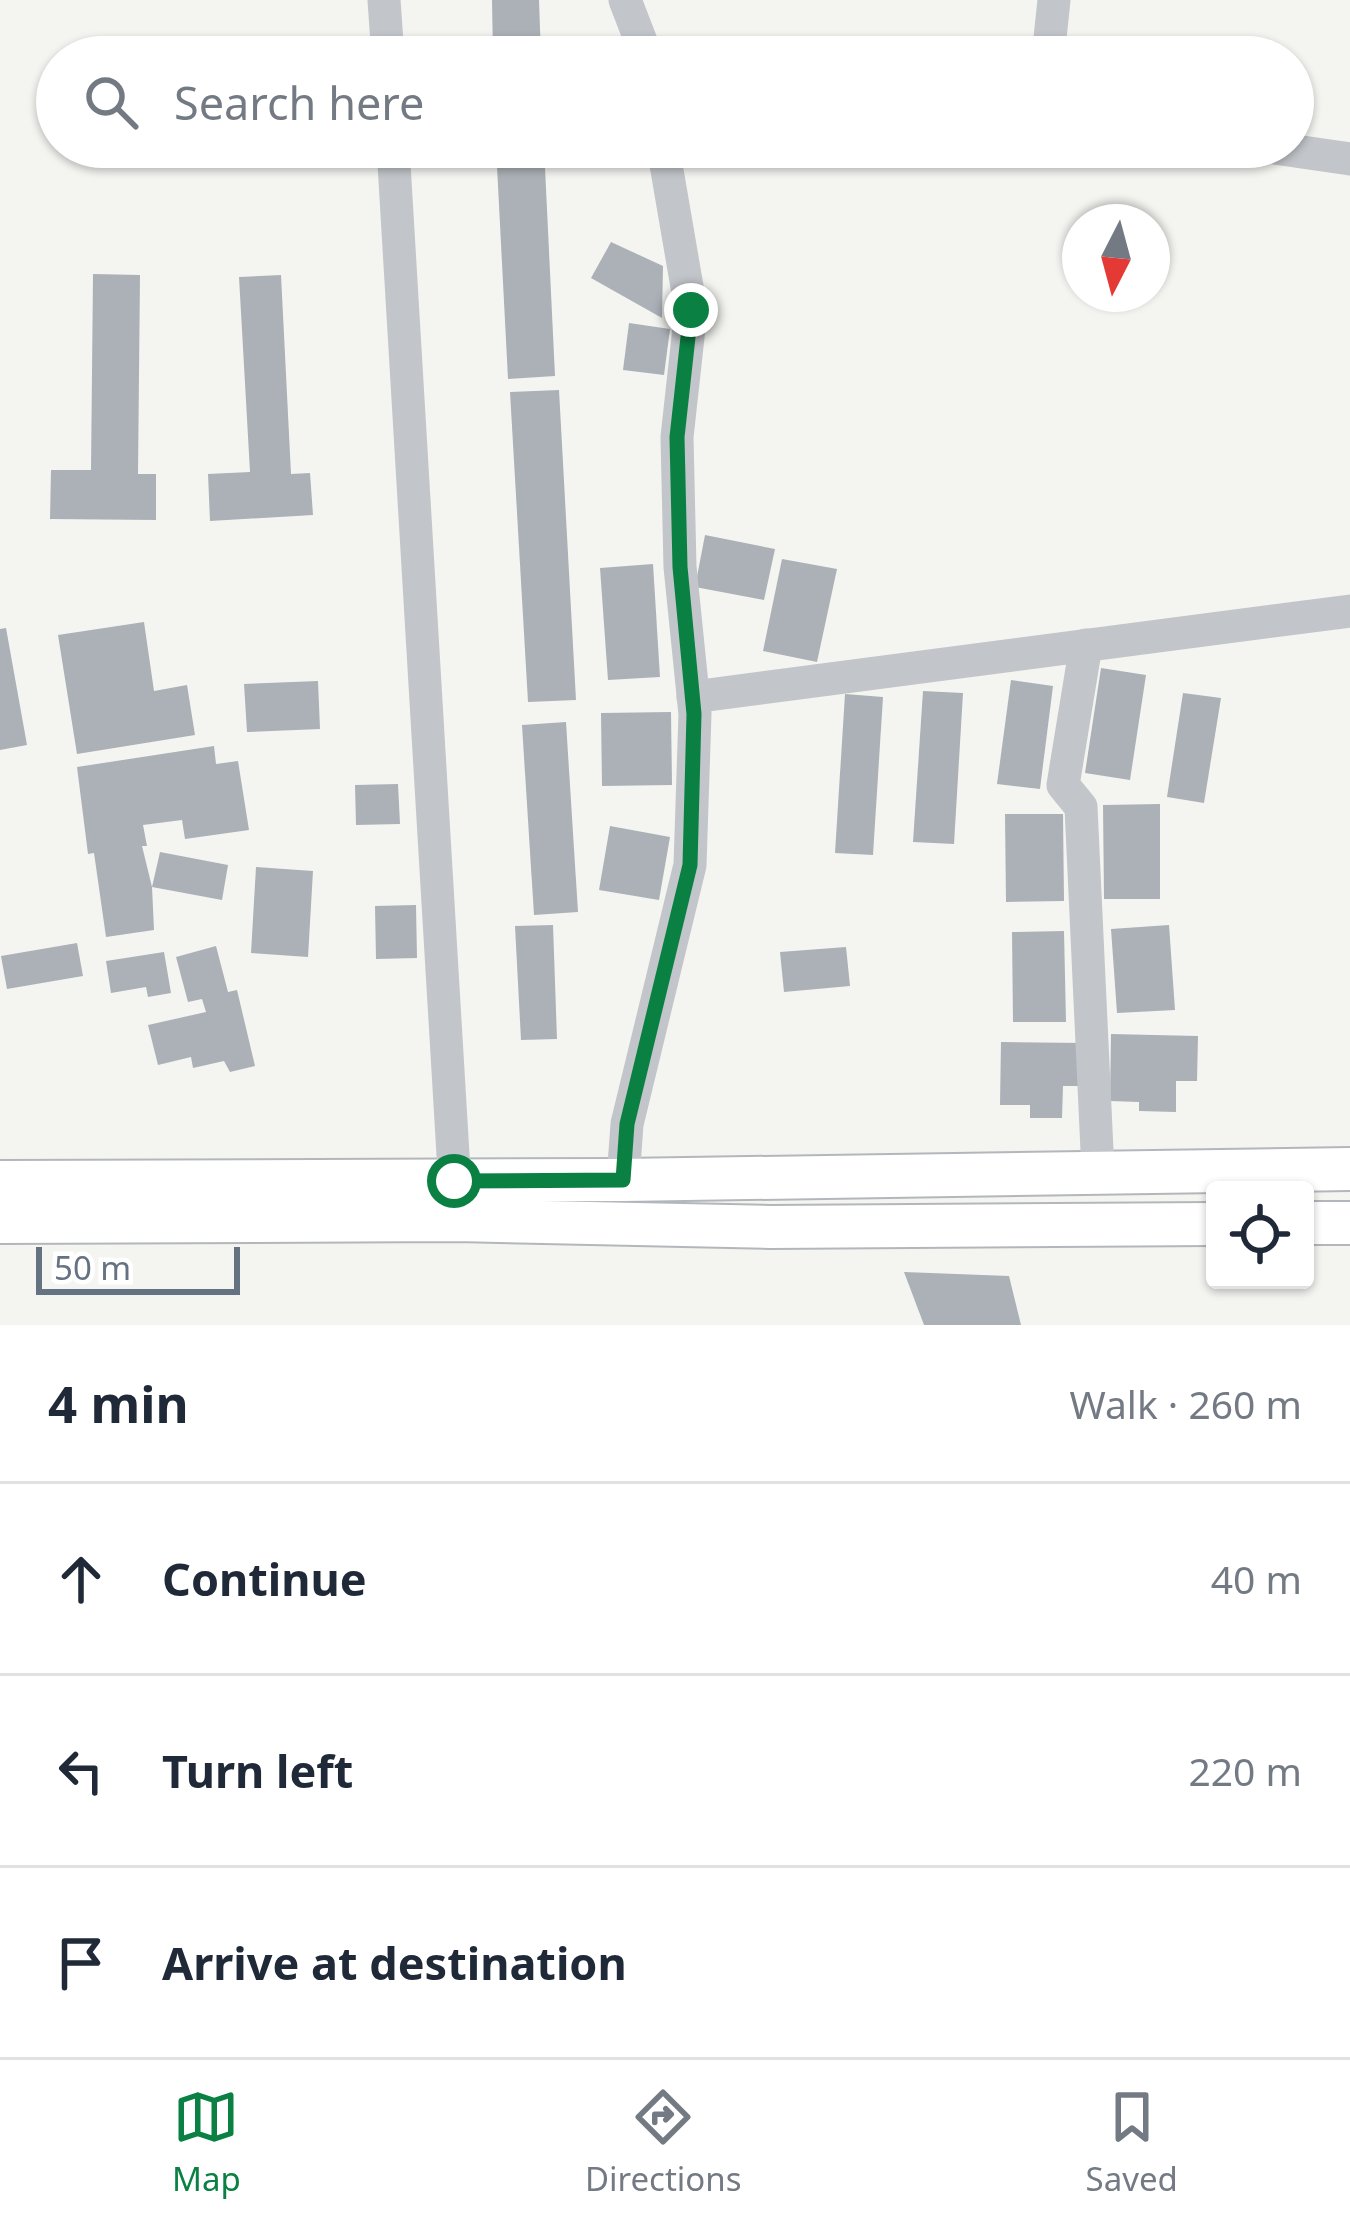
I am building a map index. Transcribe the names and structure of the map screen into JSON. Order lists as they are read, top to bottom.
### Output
{
  "scale_bar": "50 m",
  "north": "bottom",
  "page": {
    "search": "Search here",
    "scale": "50 m",
    "heading": ["4 min", "Walk · 260 m"],
    "list": [
      ["Continue", "40 m"],
      ["Turn left", "220 m"],
      "Arrive at destination"
    ],
    "nav": ["Map", "Directions", "Saved"]
  }
}
